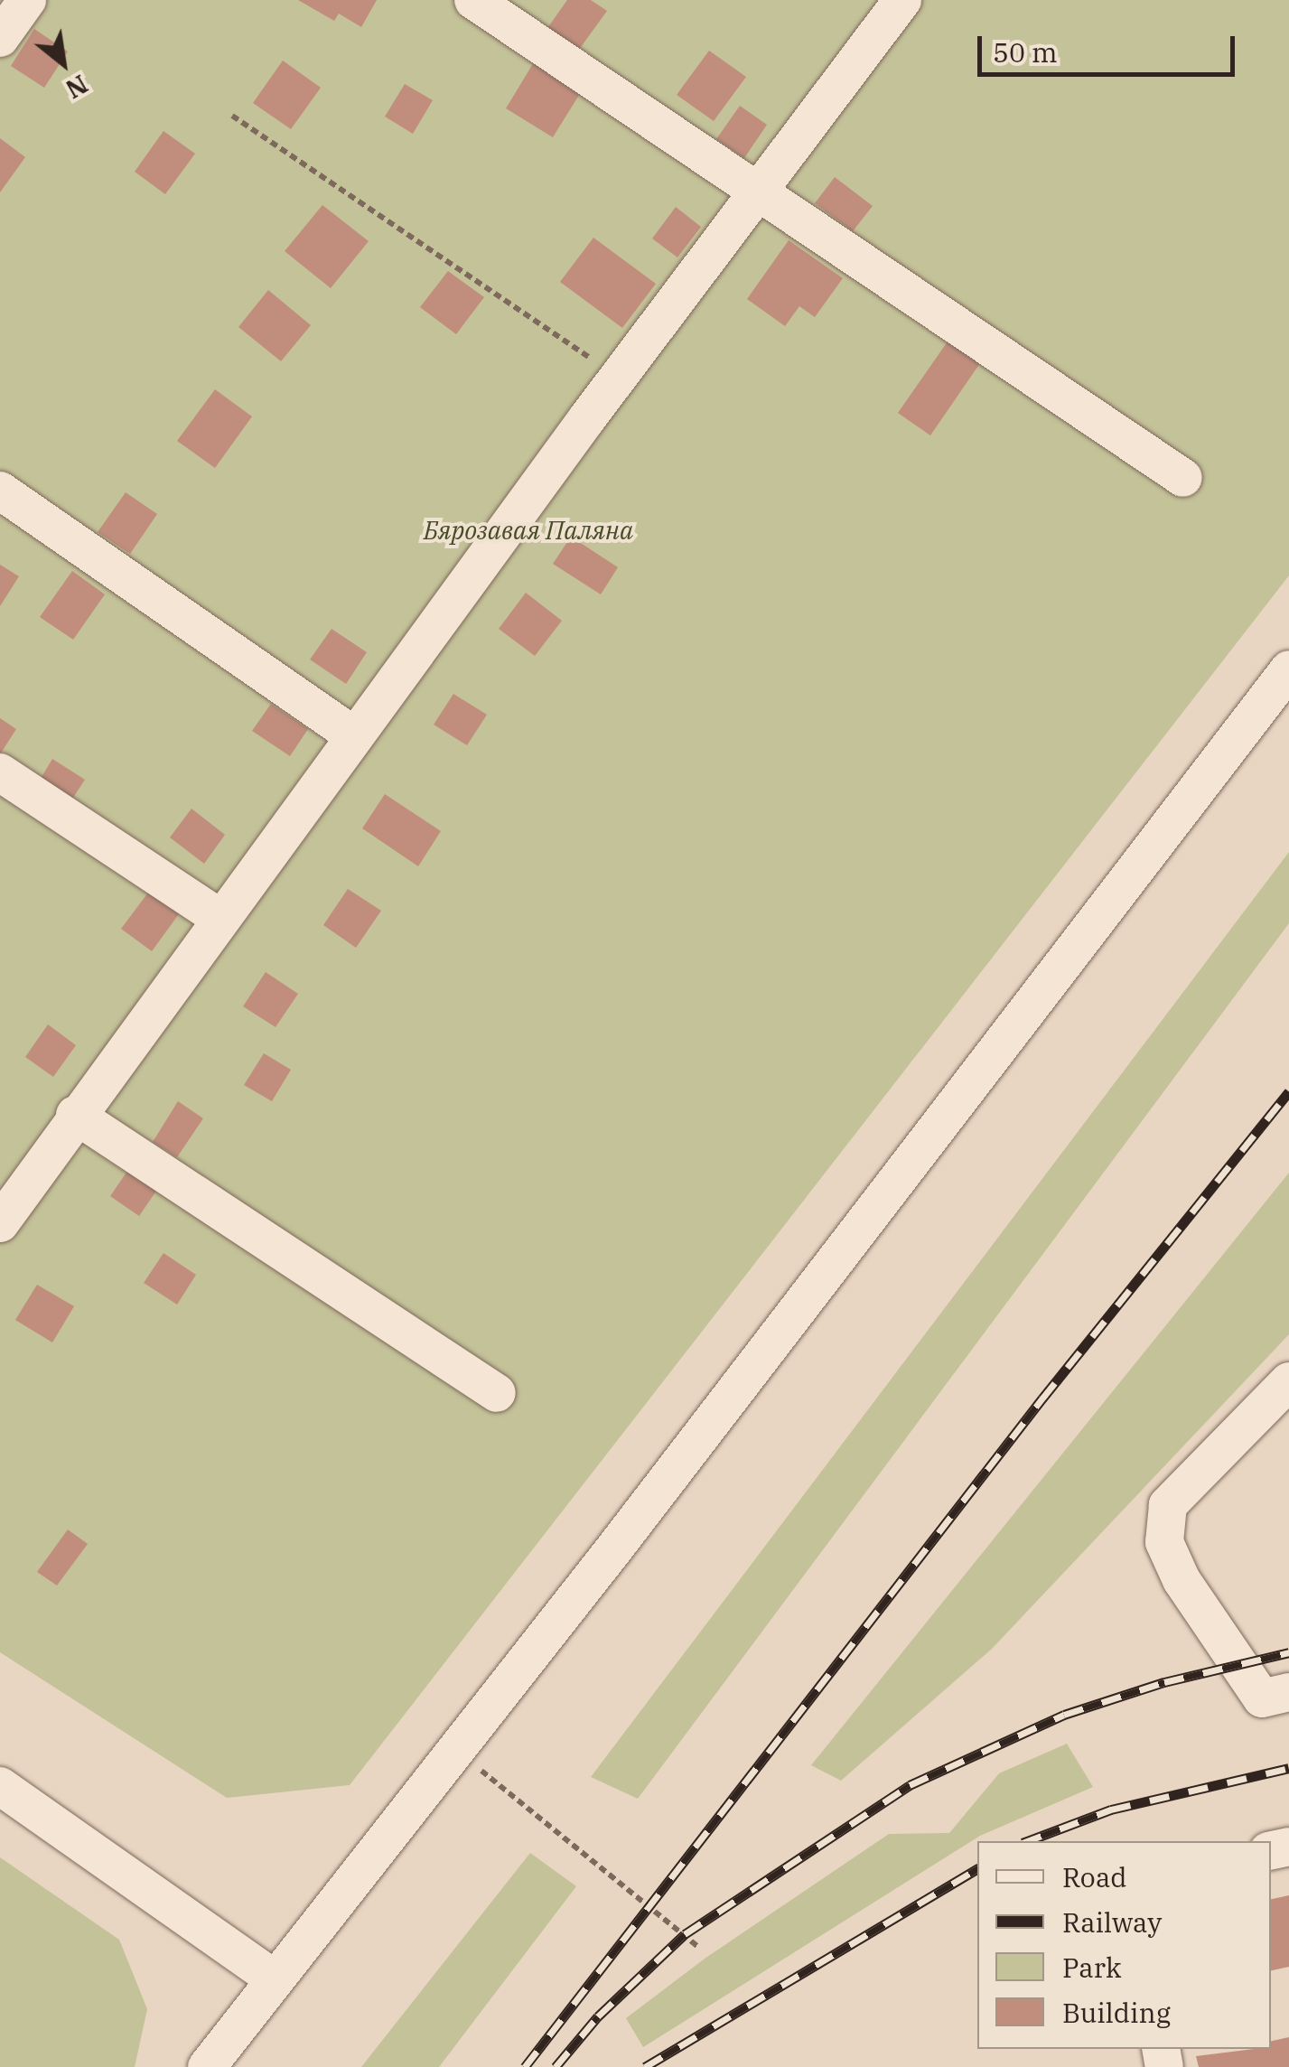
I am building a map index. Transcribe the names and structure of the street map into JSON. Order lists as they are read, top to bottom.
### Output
{
  "parks": ["Бярозавая Паляна"],
  "legend": [
    "Road",
    "Railway",
    "Park",
    "Building"
  ],
  "scale_bar": "50 m",
  "north": "bottom right"
}
